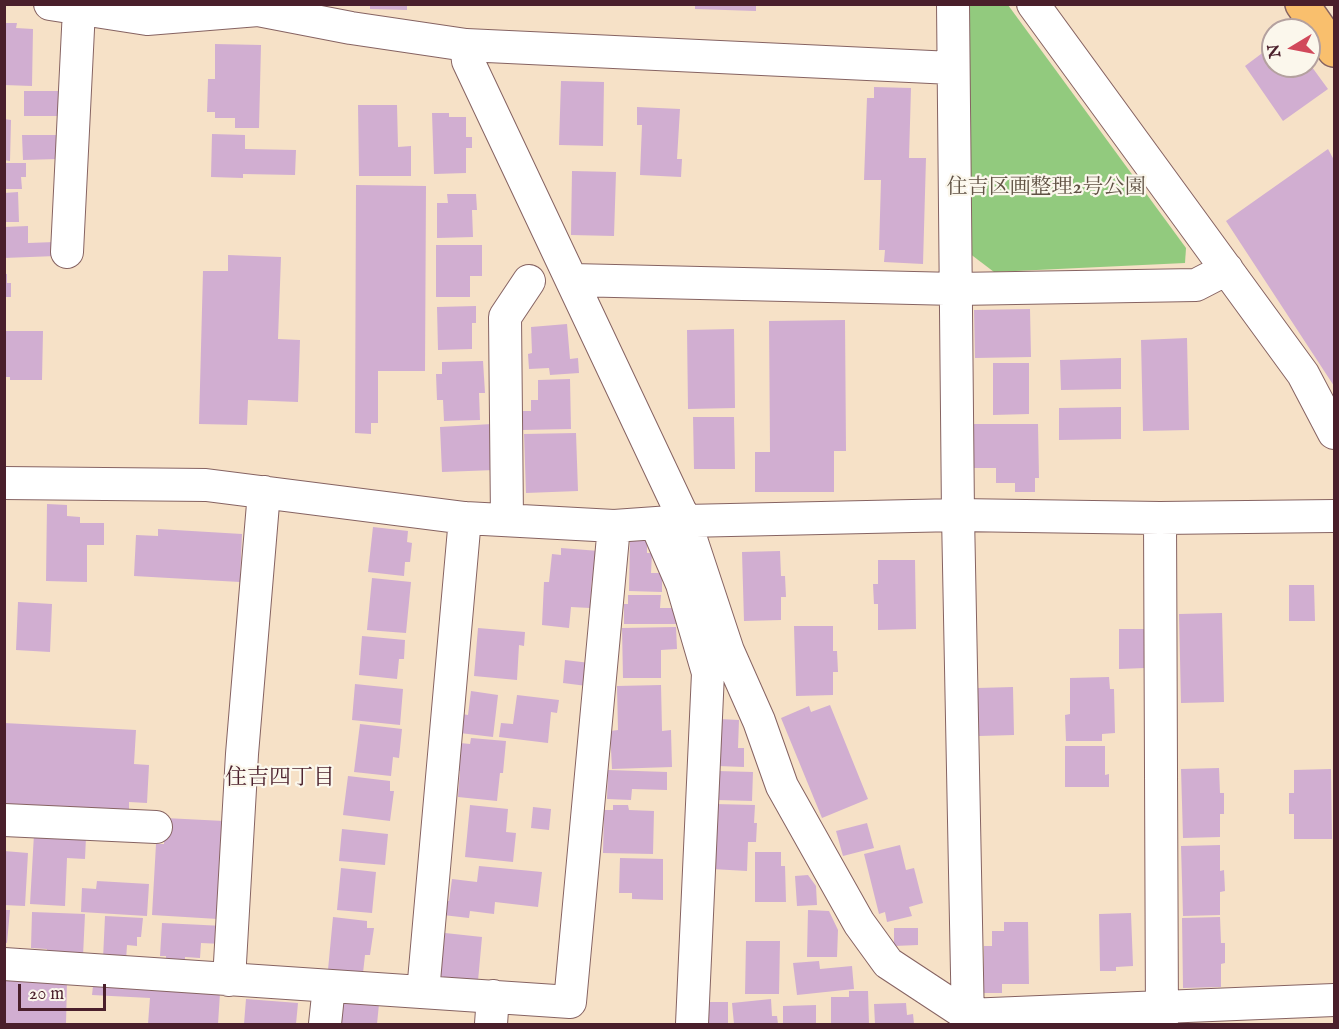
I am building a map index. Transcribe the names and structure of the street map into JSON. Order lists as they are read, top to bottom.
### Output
{
  "districts": ["住吉四丁目"],
  "parks": ["住吉区画整理2号公園"],
  "scale_bar": "20 m",
  "north": "left"
}
